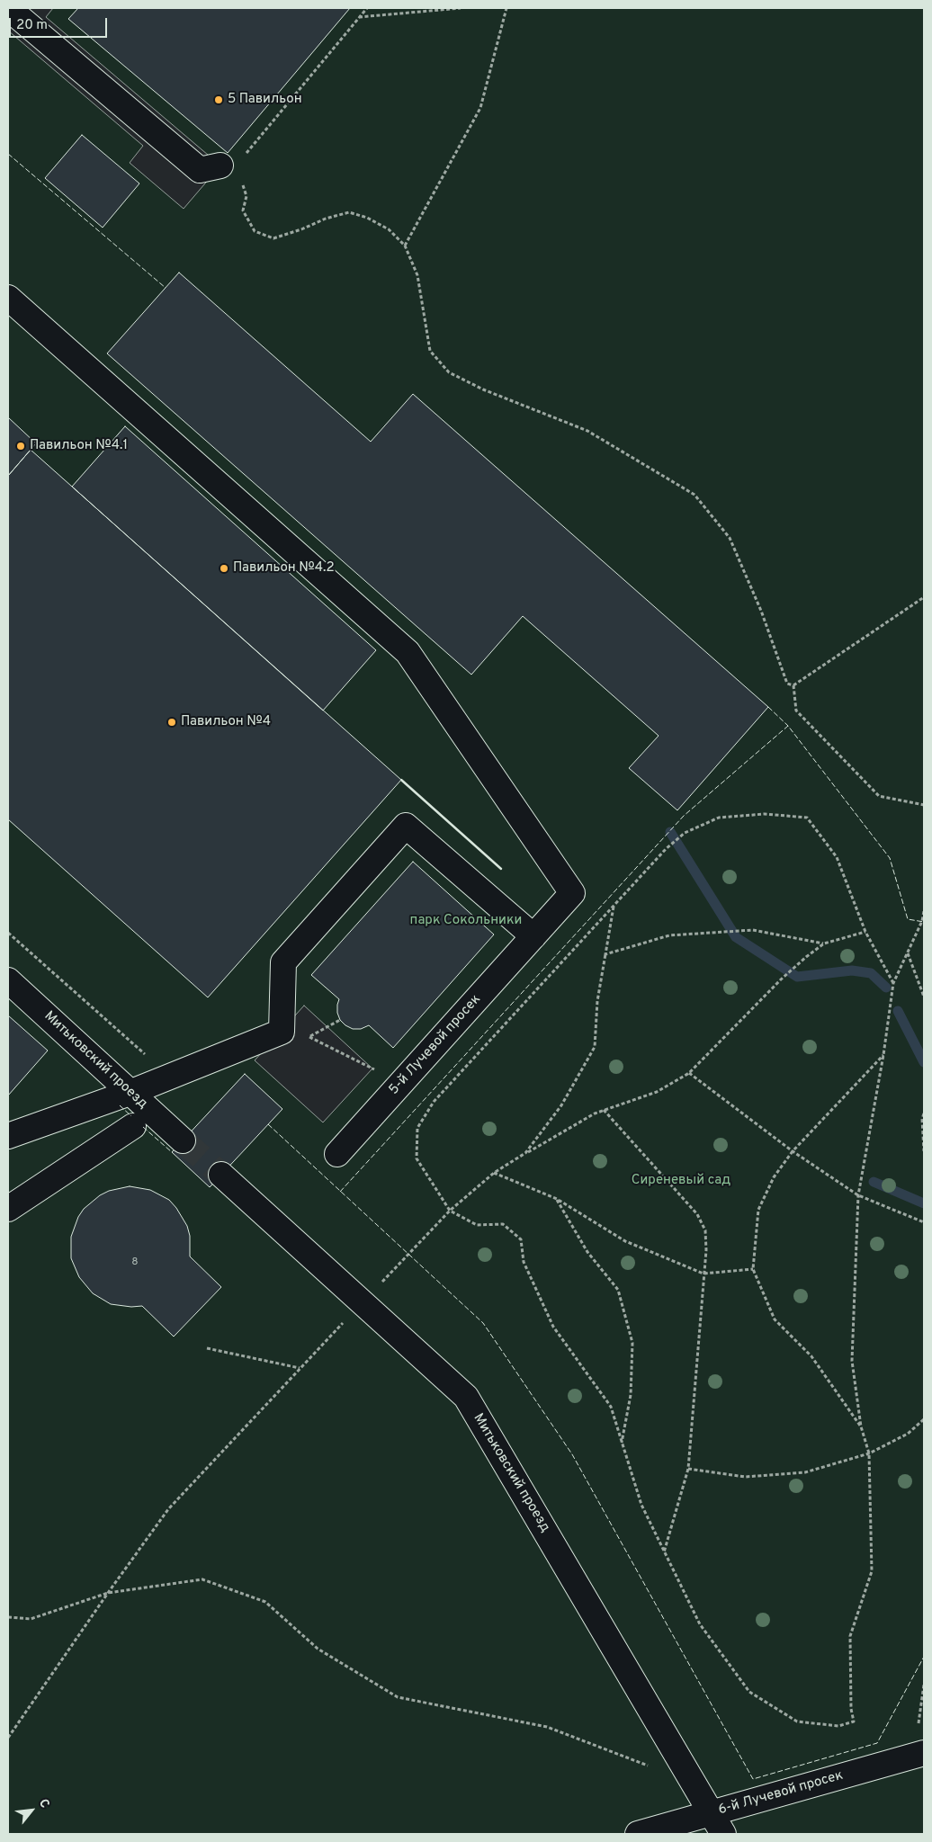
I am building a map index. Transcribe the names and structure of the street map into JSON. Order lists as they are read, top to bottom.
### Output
{
  "streets": {
    "street": ["5-й Лучевой просек", "Митьковский проезд", "6-й Лучевой просек"]
  },
  "crossings": [
    ["Митьковский проезд", "6-й Лучевой просек"]
  ],
  "parks": ["парк Сокольники", "Сиреневый сад"],
  "places": [
    "5 Павильон",
    "Павильон №4.1",
    "Павильон №4.2",
    "Павильон №4"
  ],
  "house_numbers": ["8"],
  "scale_bar": "20 m",
  "north": "top right"
}
